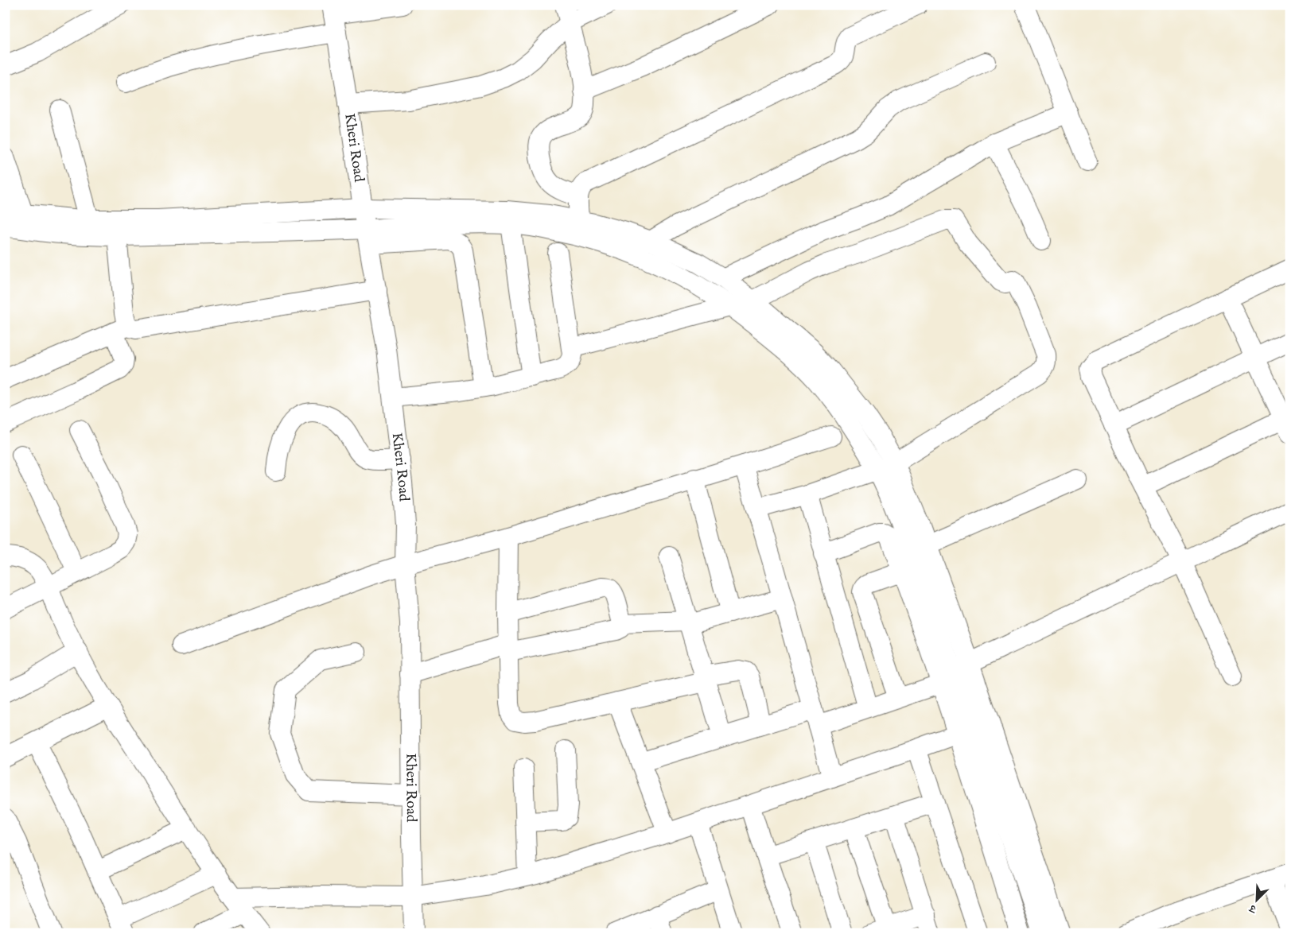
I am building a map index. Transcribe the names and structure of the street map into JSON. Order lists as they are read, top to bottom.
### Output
{
  "streets": {
    "street": ["Kheri Road"]
  },
  "north": "bottom left"
}
